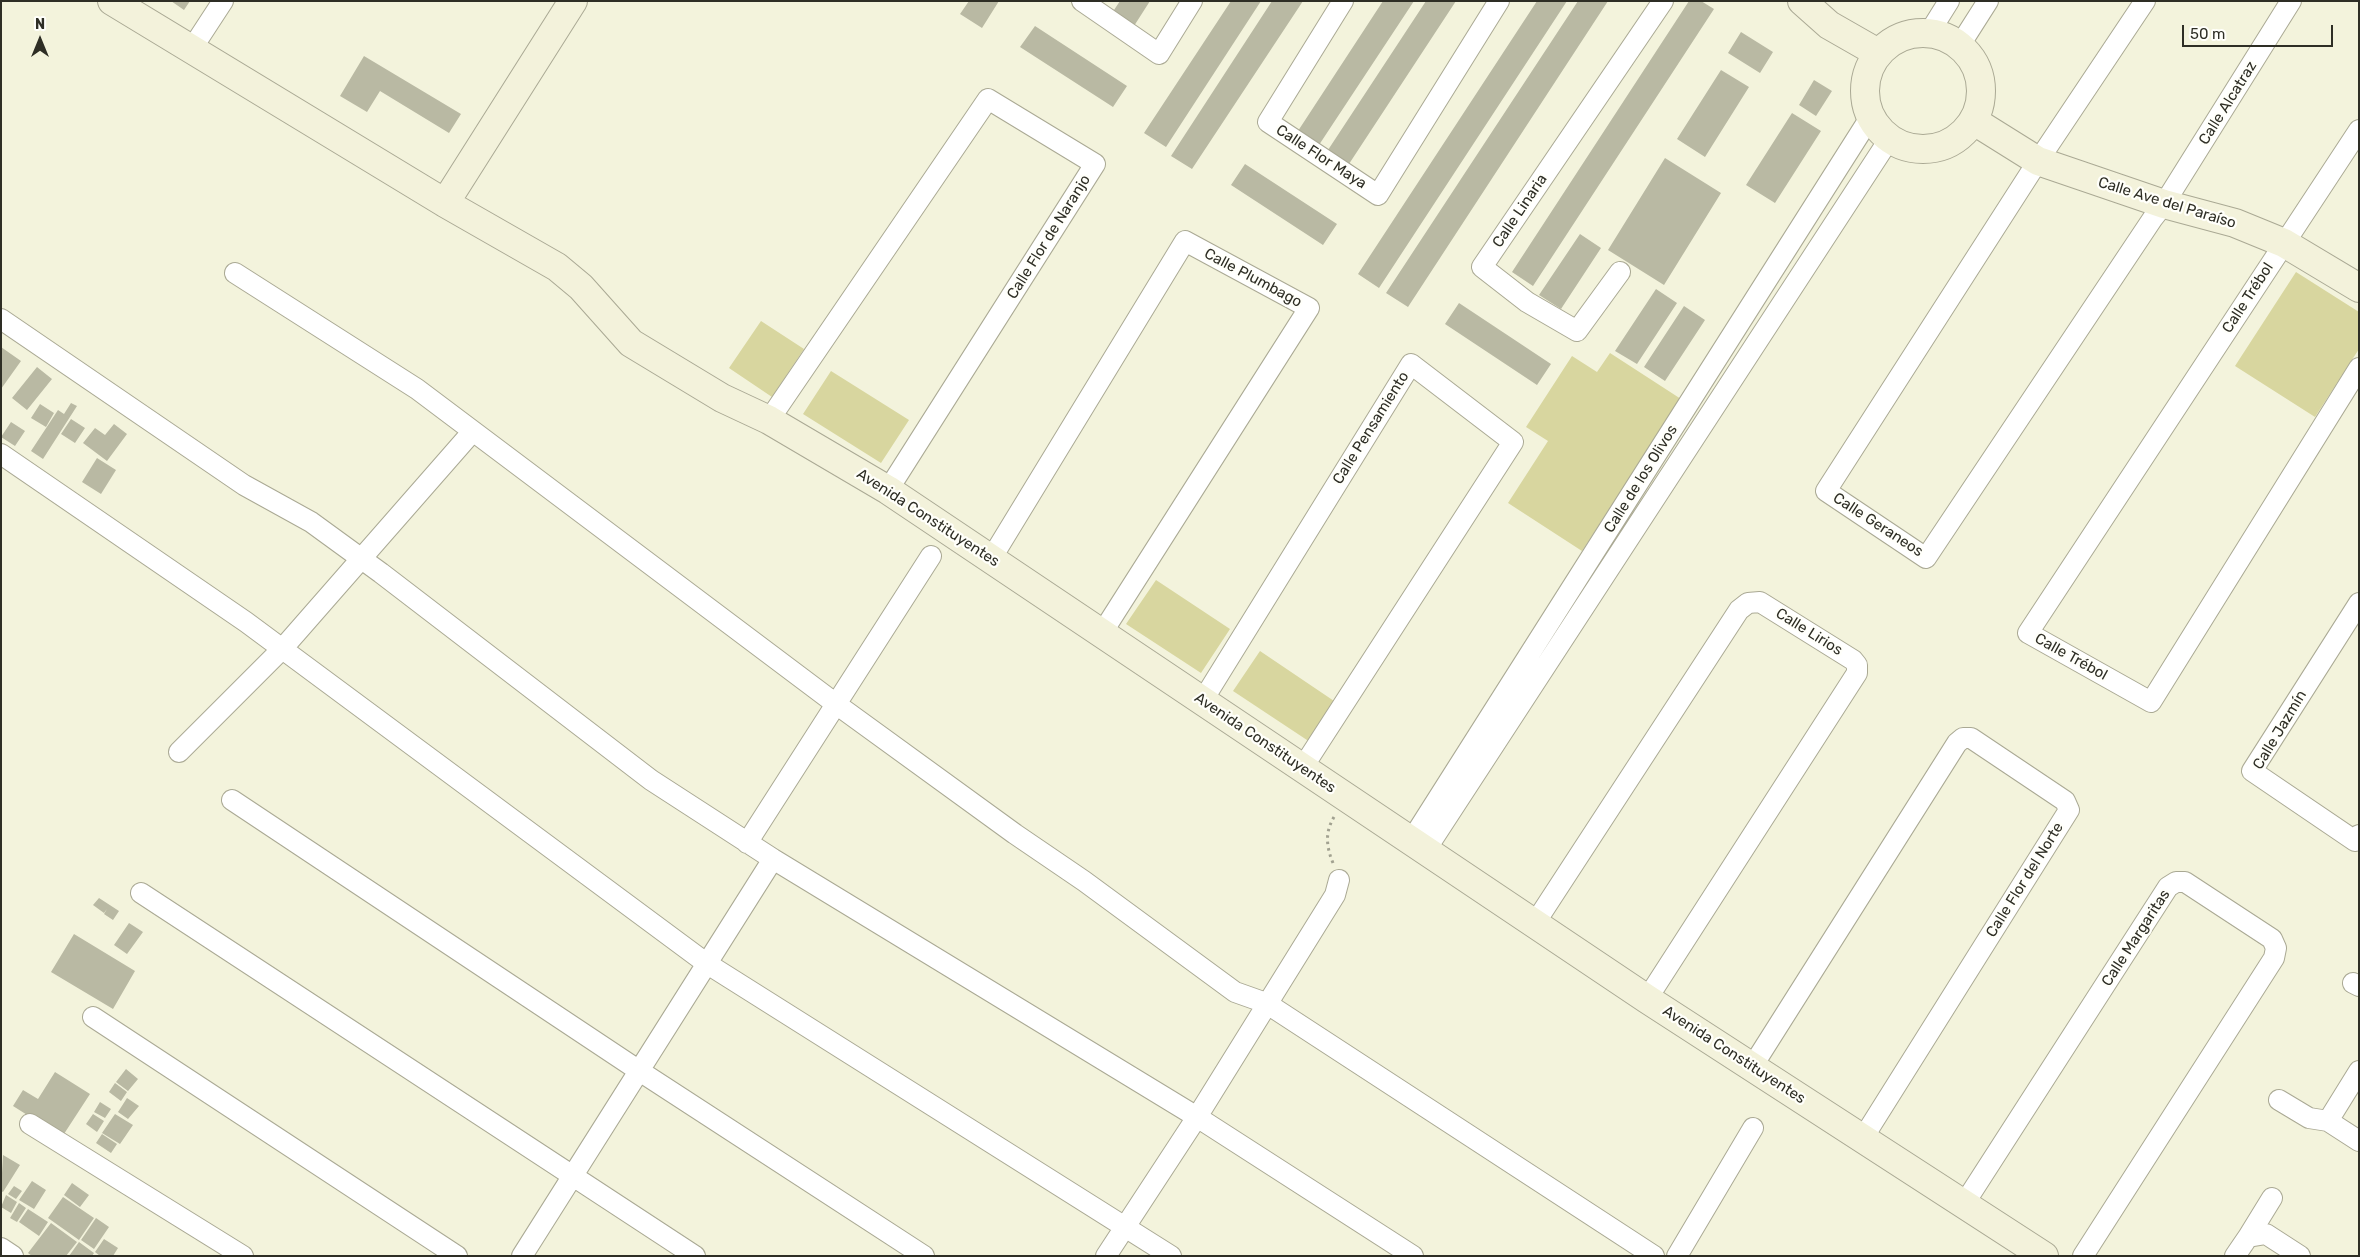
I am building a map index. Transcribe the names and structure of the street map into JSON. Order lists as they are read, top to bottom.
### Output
{
  "streets": {
    "main road": ["Calle Ave del Paraíso", "Avenida Constituyentes"],
    "street": [
      "Calle Alcatraz",
      "Calle Flor Maya",
      "Calle Linaria",
      "Calle Flor de Naranjo",
      "Calle Plumbago",
      "Calle Trébol",
      "Calle Pensamiento",
      "Calle de los Olivos",
      "Calle Geraneos",
      "Calle Lirios",
      "Calle Jazmín",
      "Calle Flor del Norte",
      "Calle Margaritas"
    ]
  },
  "crossings": [
    ["Calle Alcatraz", "Calle Ave del Paraíso"],
    ["Calle Alcatraz", "Calle Geraneos"],
    ["Calle Ave del Paraíso", "Calle Trébol"],
    ["Calle Ave del Paraíso", "Calle de los Olivos"],
    ["Calle Ave del Paraíso", "Calle Geraneos"],
    ["Calle Flor de Naranjo", "Avenida Constituyentes"],
    ["Calle Plumbago", "Avenida Constituyentes"],
    ["Calle Pensamiento", "Avenida Constituyentes"],
    ["Calle de los Olivos", "Avenida Constituyentes"],
    ["Avenida Constituyentes", "Calle Lirios"],
    ["Avenida Constituyentes", "Calle Flor del Norte"],
    ["Avenida Constituyentes", "Calle Margaritas"]
  ],
  "scale_bar": "50 m",
  "north": "top"
}
